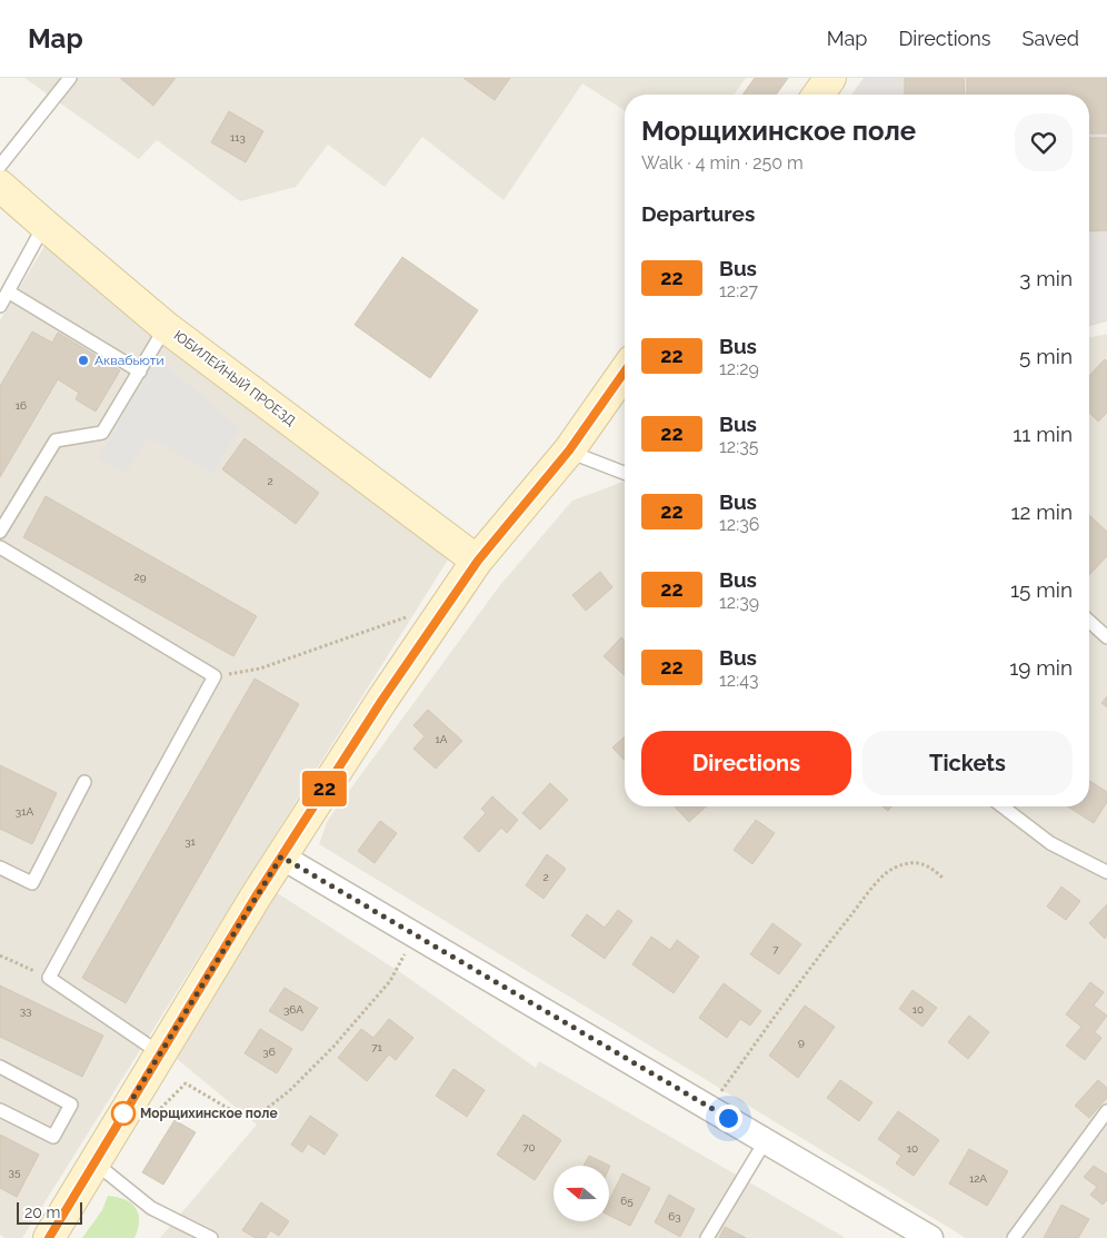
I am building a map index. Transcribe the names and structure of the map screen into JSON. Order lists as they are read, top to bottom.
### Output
{
  "streets": {
    "main road": ["ЮБИЛЕЙНЫЙ ПРОЕЗД"]
  },
  "places": ["Аквабьюти", "Морщихинское поле"],
  "lines": ["bus line 22"],
  "house_numbers": [
    "113",
    "16",
    "2",
    "29",
    "1А",
    "31А",
    "31",
    "2",
    "7",
    "36А",
    "10",
    "33",
    "9",
    "71",
    "36",
    "70",
    "10",
    "35",
    "12А",
    "65",
    "63"
  ],
  "scale_bar": "20 m",
  "north": "left",
  "page": {
    "header": "Map",
    "nav": ["Map", "Directions", "Saved"],
    "on_map": "22",
    "heading": [
      ["Морщихинское поле", "Walk · 4 min · 250 m"],
      "Departures"
    ],
    "list": [
      {
        "mark": "22",
        "name": "Bus",
        "note": "12:27",
        "value": "3 min"
      },
      {
        "mark": "22",
        "name": "Bus",
        "note": "12:29",
        "value": "5 min"
      },
      {
        "mark": "22",
        "name": "Bus",
        "note": "12:35",
        "value": "11 min"
      },
      {
        "mark": "22",
        "name": "Bus",
        "note": "12:36",
        "value": "12 min"
      },
      {
        "mark": "22",
        "name": "Bus",
        "note": "12:39",
        "value": "15 min"
      },
      {
        "mark": "22",
        "name": "Bus",
        "note": "12:43",
        "value": "19 min"
      }
    ],
    "buttons": ["Directions", "Tickets"],
    "scale": "20 m"
  }
}
